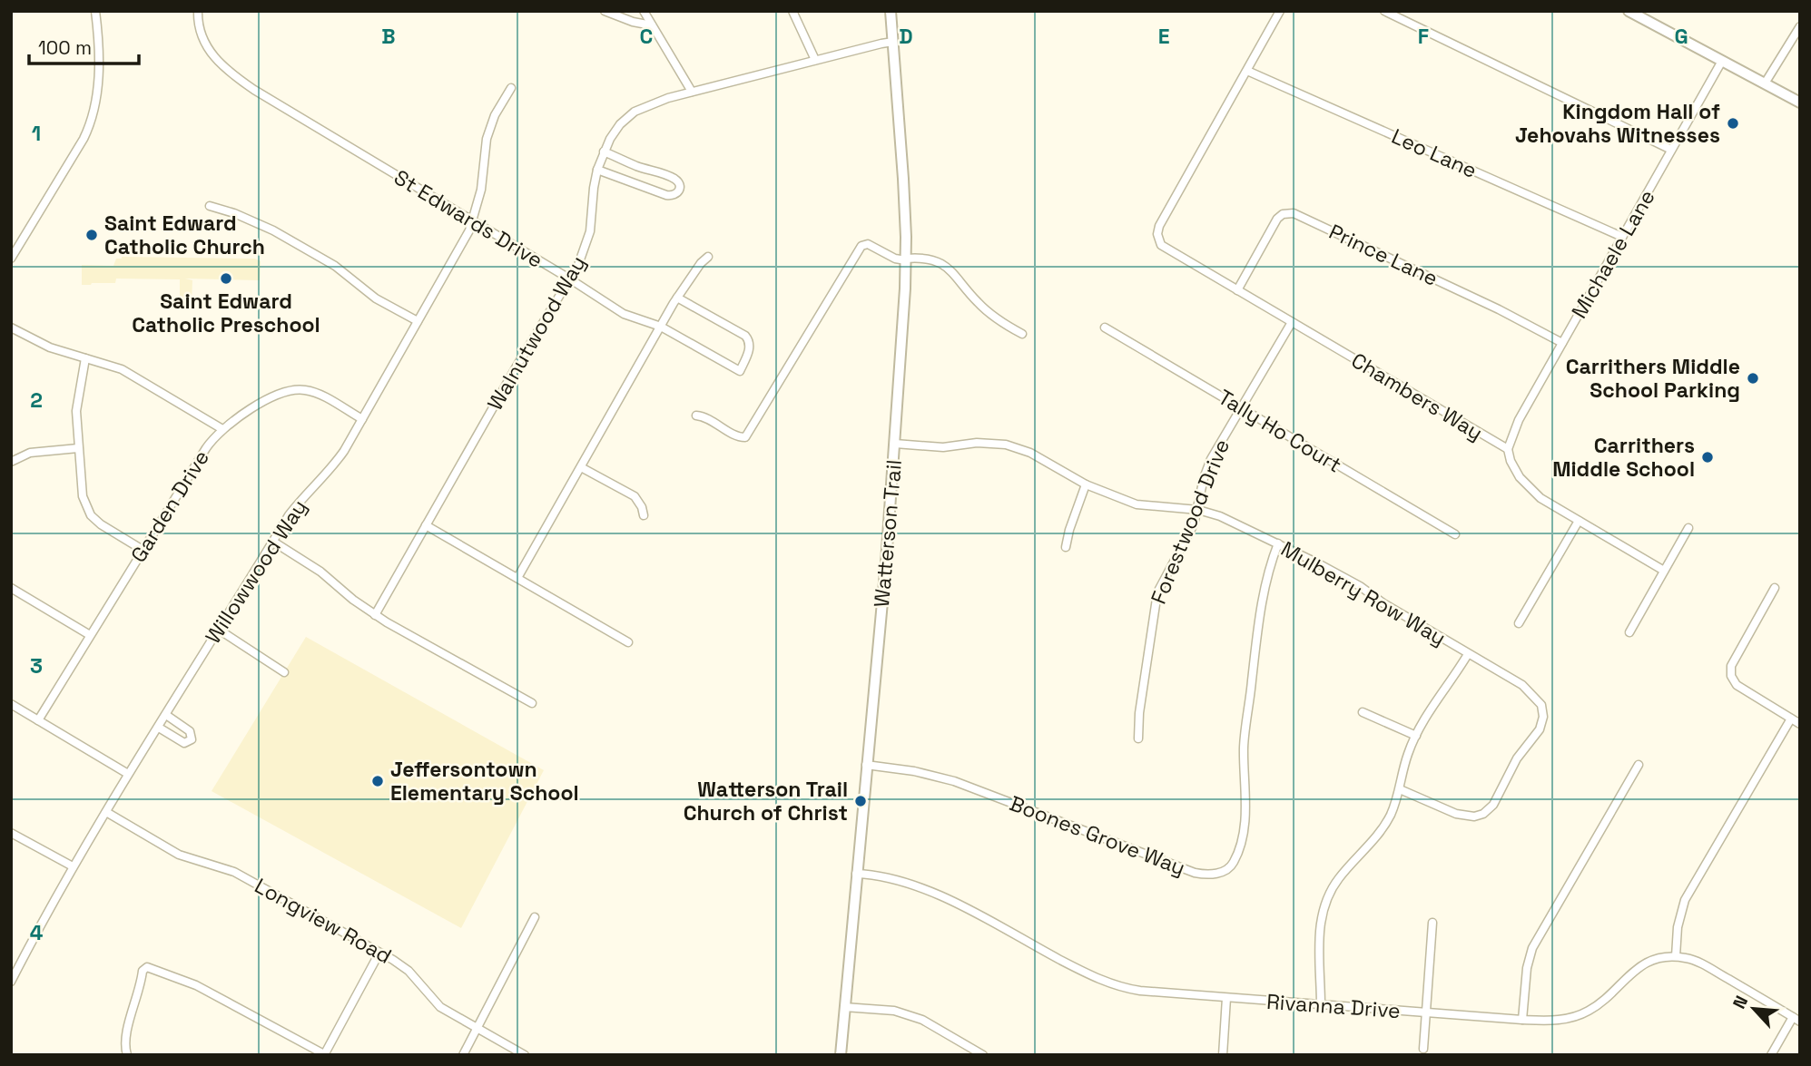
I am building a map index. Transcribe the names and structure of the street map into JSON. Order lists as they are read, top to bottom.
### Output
{
  "streets": {
    "main road": ["Watterson Trail"],
    "street": [
      "Leo Lane",
      "St Edwards Drive",
      "Michaele Lane",
      "Prince Lane",
      "Walnutwood Way",
      "Chambers Way",
      "Tally Ho Court",
      "Garden Drive",
      "Forestwood Drive",
      "Willowwood Way",
      "Mulberry Row Way",
      "Boones Grove Way",
      "Longview Road",
      "Rivanna Drive"
    ]
  },
  "crossings": [
    ["Leo Lane", "Michaele Lane"],
    ["Leo Lane", "Chambers Way"],
    ["St Edwards Drive", "Walnutwood Way"],
    ["St Edwards Drive", "Willowwood Way"],
    ["Michaele Lane", "Prince Lane"],
    ["Michaele Lane", "Chambers Way"],
    ["Prince Lane", "Chambers Way"],
    ["Walnutwood Way", "Watterson Trail"],
    ["Chambers Way", "Forestwood Drive"],
    ["Tally Ho Court", "Forestwood Drive"],
    ["Garden Drive", "Willowwood Way"],
    ["Forestwood Drive", "Mulberry Row Way"],
    ["Watterson Trail", "Mulberry Row Way"],
    ["Watterson Trail", "Boones Grove Way"],
    ["Watterson Trail", "Rivanna Drive"],
    ["Willowwood Way", "Longview Road"],
    ["Mulberry Row Way", "Boones Grove Way"]
  ],
  "places": [
    "Kingdom Hall of Jehovahs Witnesses",
    "Saint Edward Catholic Church",
    "Saint Edward Catholic Preschool",
    "Carrithers Middle School Parking",
    "Carrithers Middle School",
    "Jeffersontown Elementary School",
    "Watterson Trail Church of Christ"
  ],
  "scale_bar": "100 m",
  "north": "top left",
  "grid": {
    "columns": [
      "B",
      "C",
      "D",
      "E",
      "F",
      "G"
    ],
    "rows": [
      "1",
      "2",
      "3",
      "4"
    ]
  }
}
